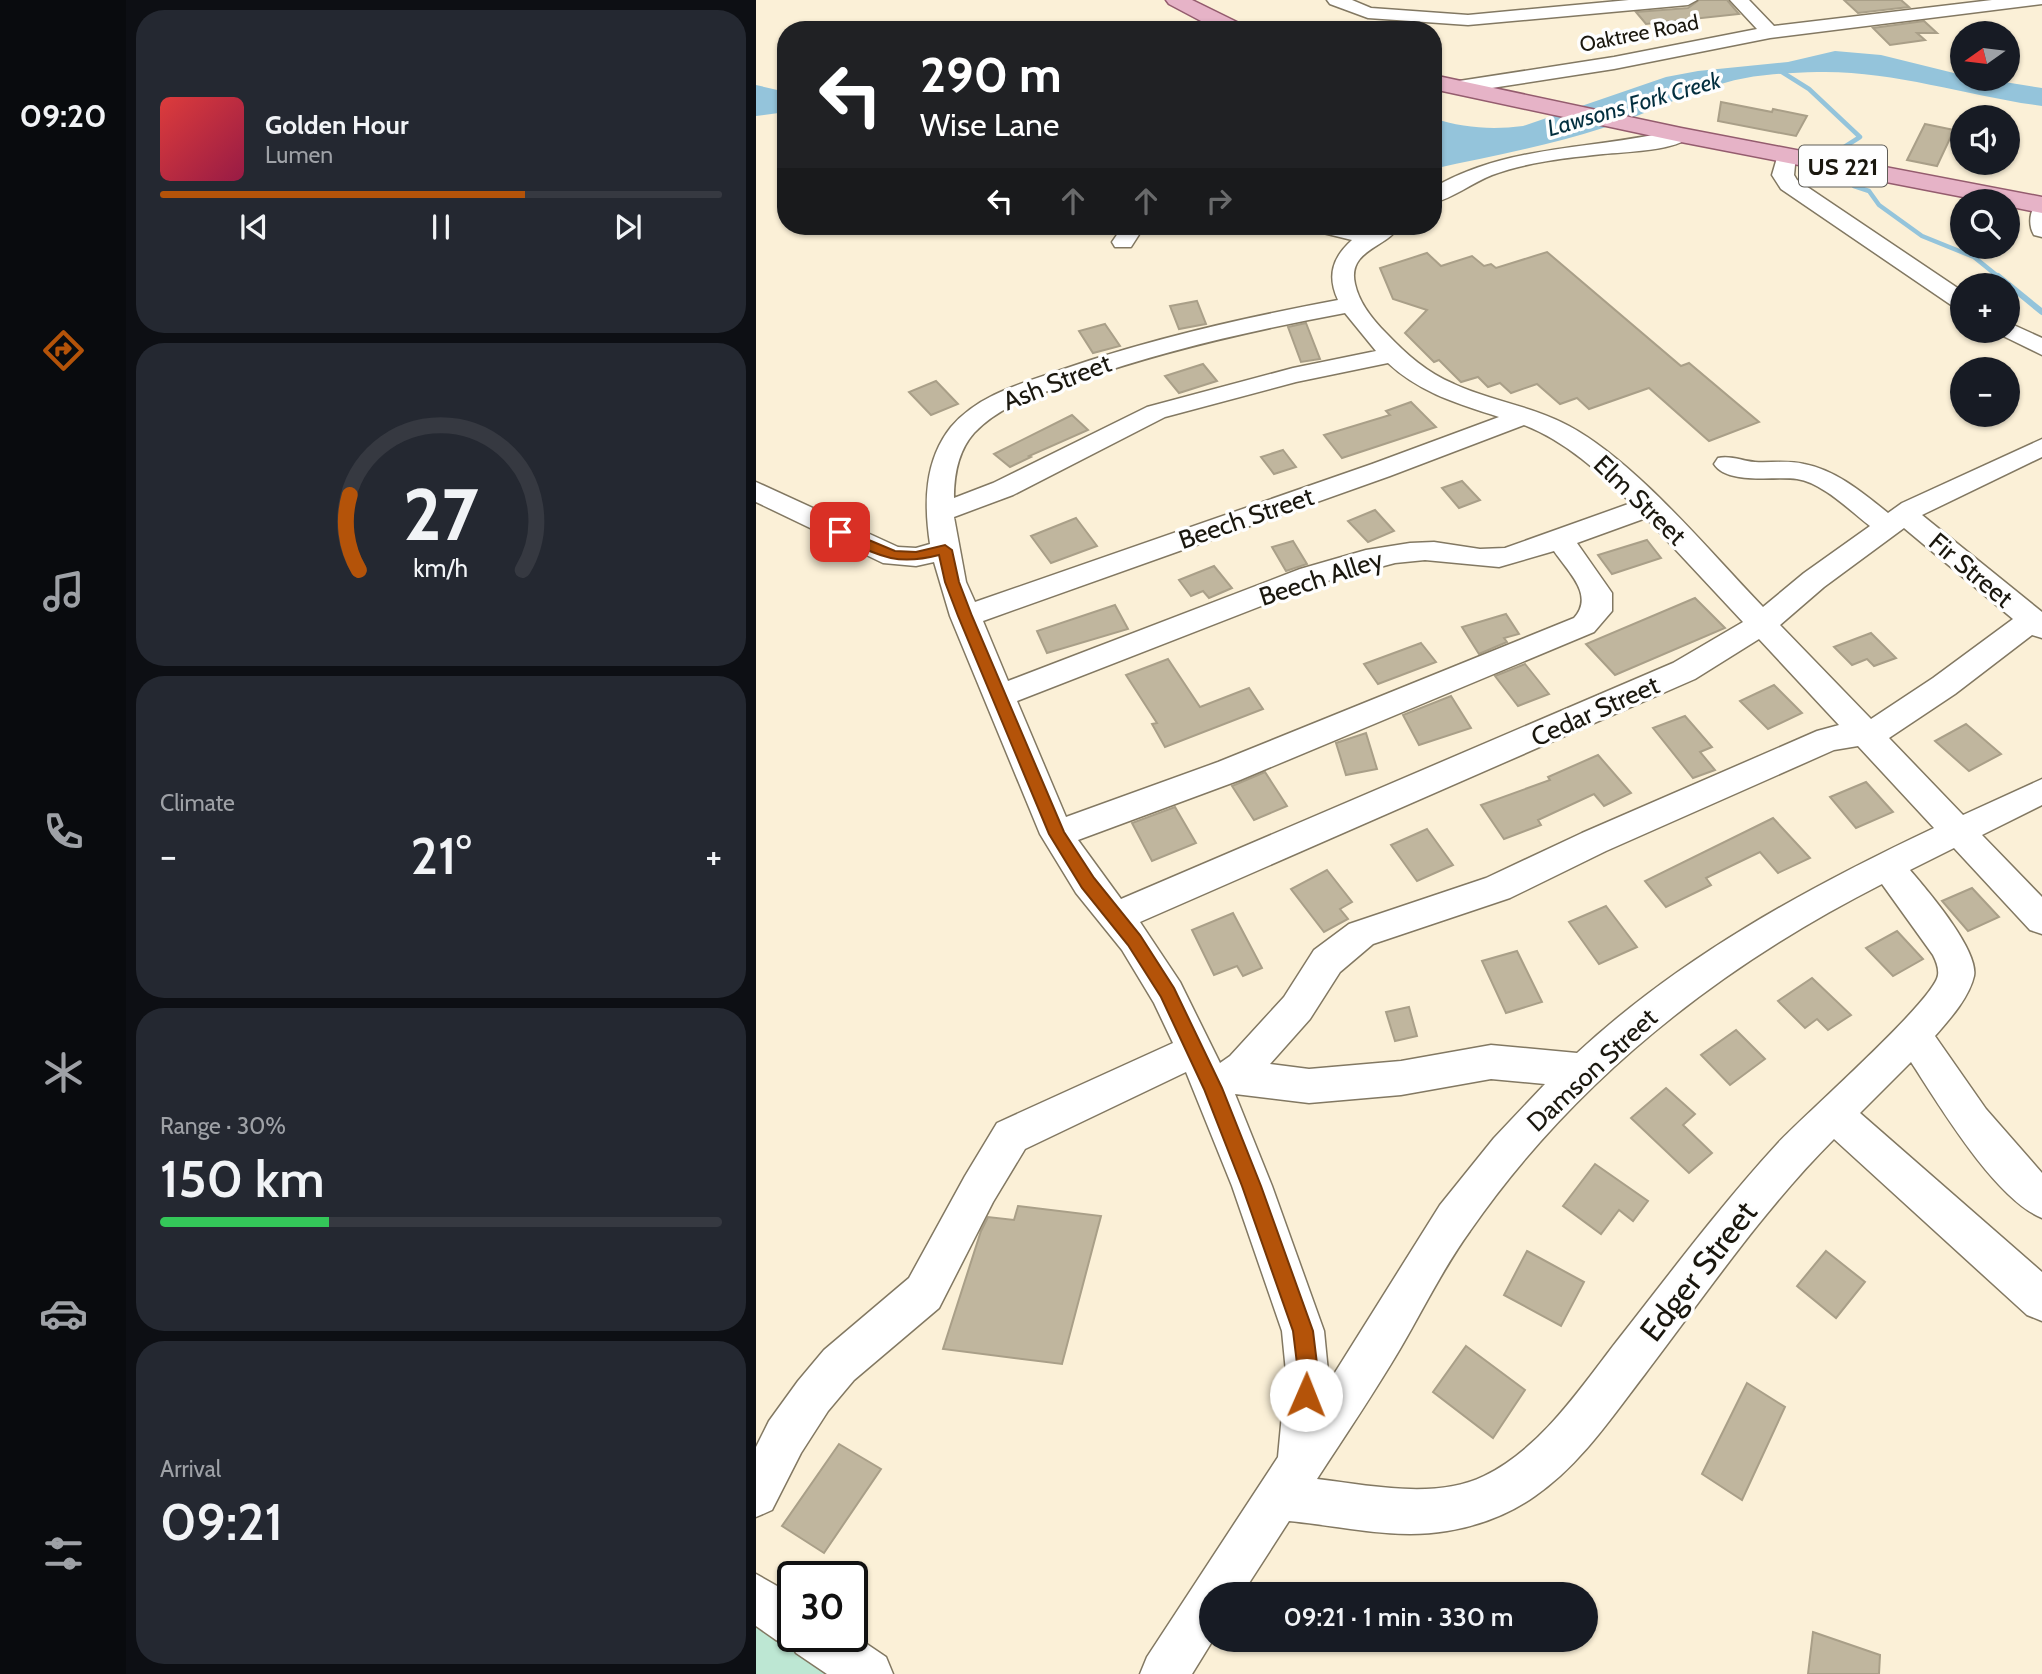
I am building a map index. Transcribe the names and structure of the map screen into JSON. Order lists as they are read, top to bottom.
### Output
{
  "streets": {
    "main road": ["US 221"],
    "street": [
      "Oaktree Road",
      "Ash Street",
      "Elm Street",
      "Beech Street",
      "Fir Street",
      "Beech Alley",
      "Cedar Street",
      "Damson Street",
      "Edger Street"
    ]
  },
  "crossings": [
    ["Oaktree Road", "US 221"],
    ["Ash Street", "Elm Street"],
    ["Ash Street", "Beech Street"],
    ["Ash Street", "Beech Alley"],
    ["Ash Street", "Cedar Street"],
    ["Ash Street", "Damson Street"],
    ["Ash Street", "Edger Street"],
    ["Elm Street", "Beech Street"],
    ["Elm Street", "Beech Alley"],
    ["Elm Street", "Cedar Street"],
    ["Elm Street", "Damson Street"],
    ["Fir Street", "Cedar Street"],
    ["Damson Street", "Edger Street"]
  ],
  "water": ["Lawsons Fork Creek"],
  "north": "left",
  "page": {
    "tabs": "09:20",
    "map_buttons": ["+", "−"],
    "turn": ["290 m", "Wise Lane"],
    "song": ["Golden Hour", "Lumen"],
    "tile": [
      "Climate",
      ["Range · 30%", "150 km"],
      ["Arrival", "09:21"]
    ],
    "heat": ["−", "21°", "+"],
    "limit": "30",
    "trip": "09:21 · 1 min · 330 m",
    "gauge": ["27", "km/h"]
  }
}
